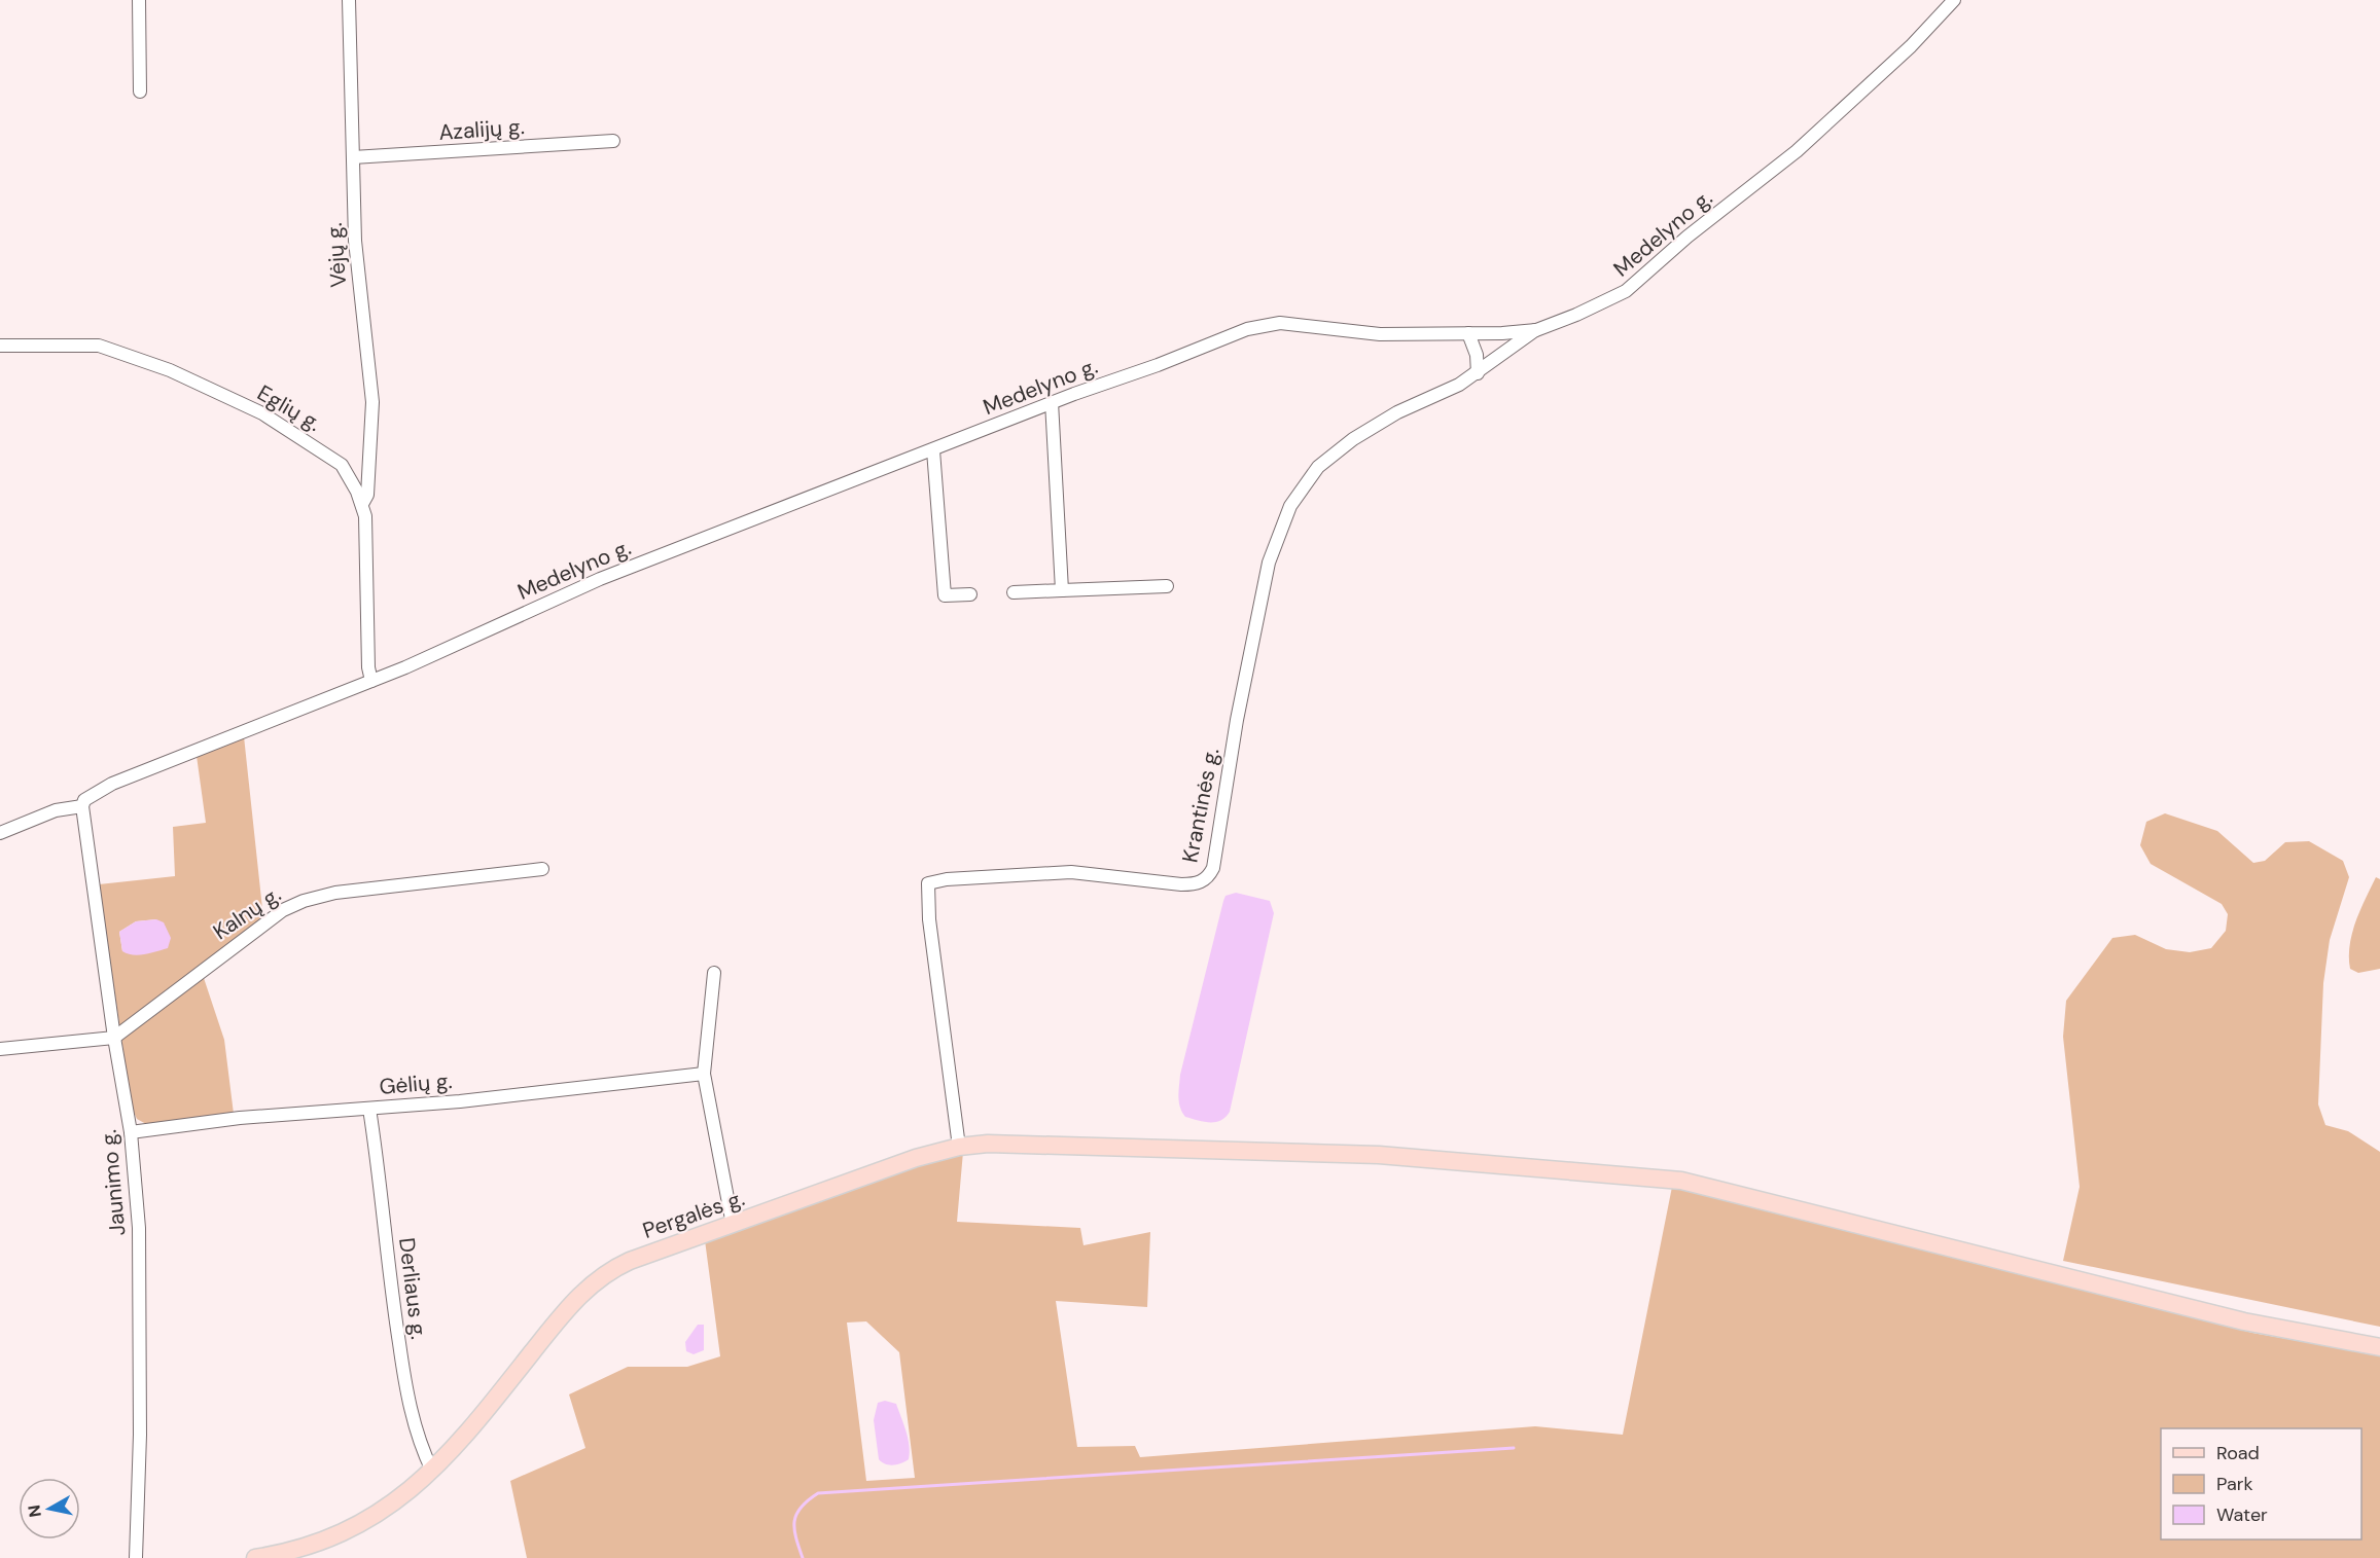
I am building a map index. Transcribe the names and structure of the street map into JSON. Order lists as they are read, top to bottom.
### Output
{
  "streets": {
    "main road": ["Pergalės g."],
    "street": [
      "Azalijų g.",
      "Medelyno g.",
      "Vėjų g.",
      "Eglių g.",
      "Krantinės g.",
      "Kalnų g.",
      "Gėlių g.",
      "Jaunimo g.",
      "Derliaus g."
    ]
  },
  "crossings": [
    ["Azalijų g.", "Vėjų g."],
    ["Medelyno g.", "Eglių g."],
    ["Medelyno g.", "Krantinės g."],
    ["Medelyno g.", "Jaunimo g."],
    ["Vėjų g.", "Eglių g."],
    ["Krantinės g.", "Pergalės g."],
    ["Kalnų g.", "Jaunimo g."],
    ["Gėlių g.", "Jaunimo g."],
    ["Gėlių g.", "Derliaus g."],
    ["Pergalės g.", "Derliaus g."]
  ],
  "legend": ["Road", "Park", "Water"],
  "north": "left"
}
